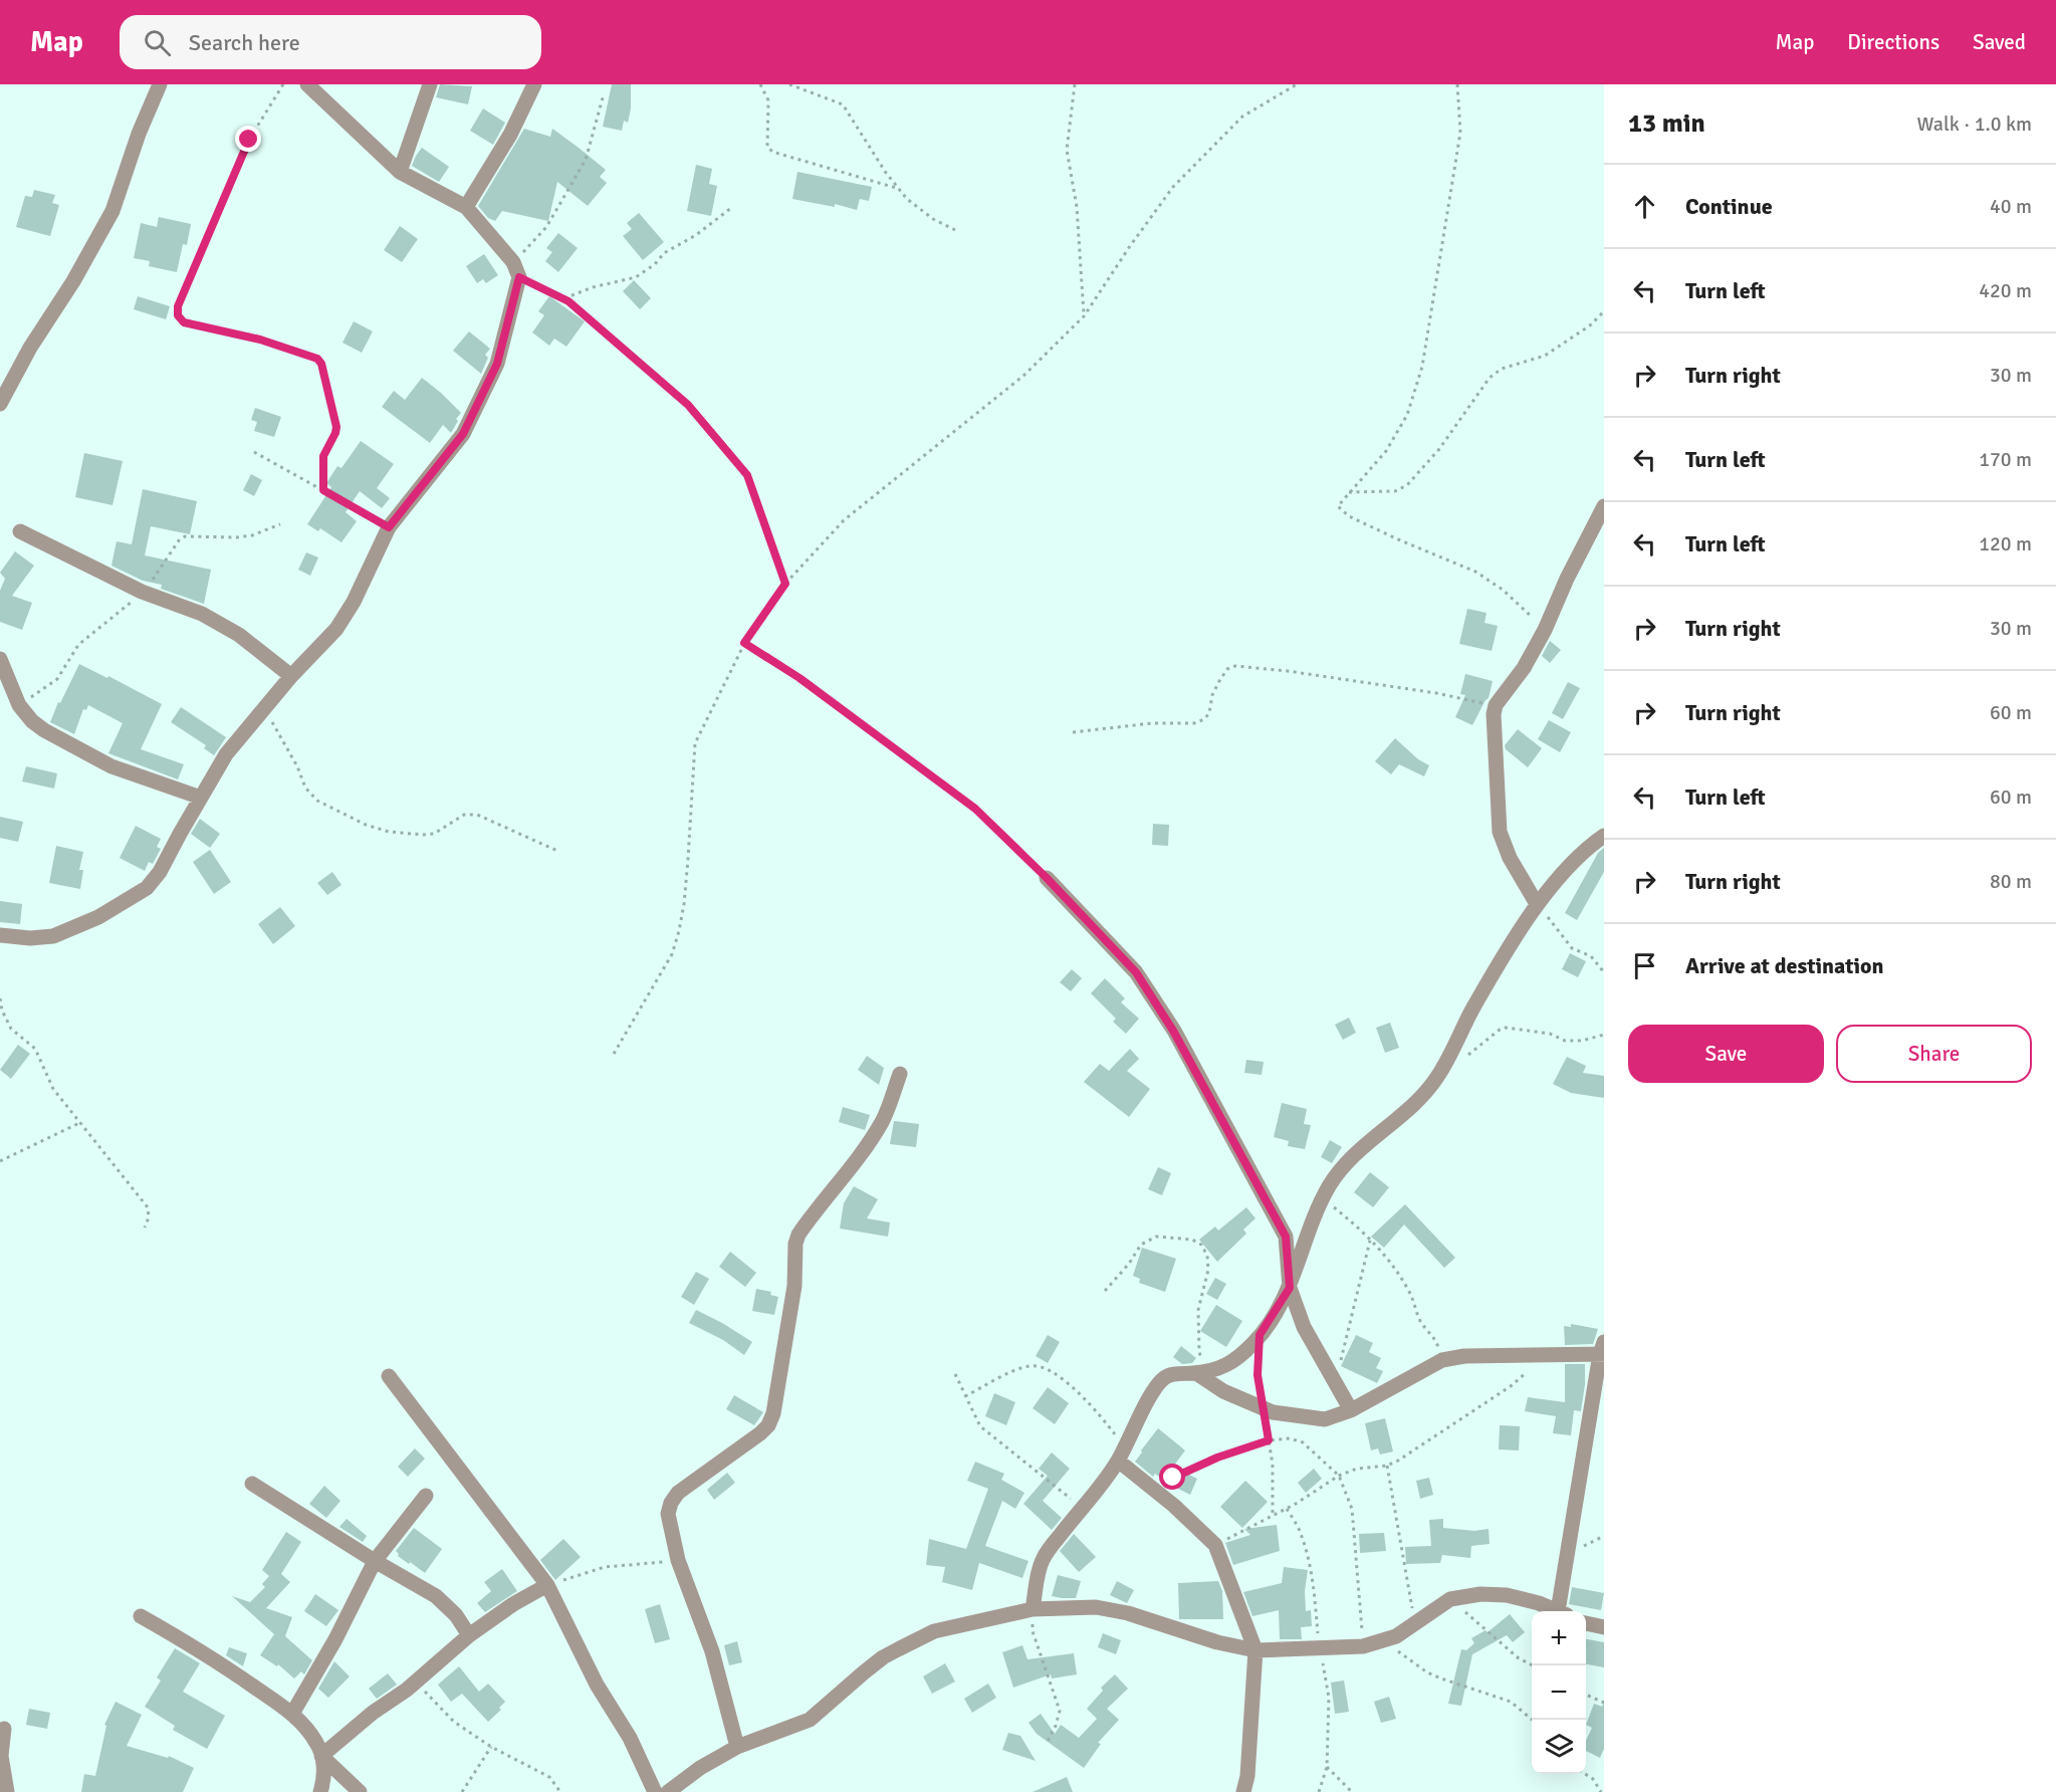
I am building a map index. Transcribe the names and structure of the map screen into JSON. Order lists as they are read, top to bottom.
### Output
{
  "page": {
    "header": "Map",
    "search": "Search here",
    "nav": ["Map", "Directions", "Saved"],
    "heading": ["13 min", "Walk · 1.0 km"],
    "list": [
      ["Continue", "40 m"],
      ["Turn left", "420 m"],
      ["Turn right", "30 m"],
      ["Turn left", "170 m"],
      ["Turn left", "120 m"],
      ["Turn right", "30 m"],
      ["Turn right", "60 m"],
      ["Turn left", "60 m"],
      ["Turn right", "80 m"],
      "Arrive at destination"
    ],
    "buttons": ["Save", "Share"],
    "map_buttons": ["+", "−"]
  }
}
